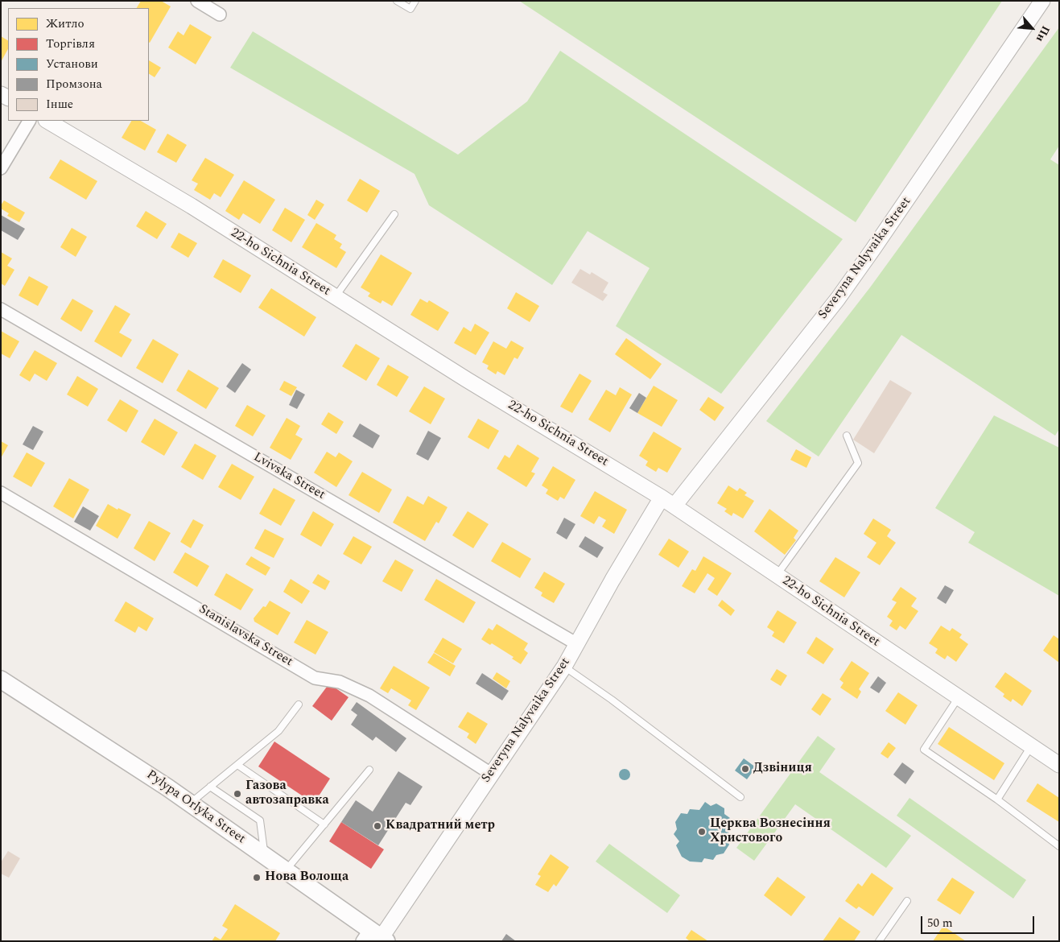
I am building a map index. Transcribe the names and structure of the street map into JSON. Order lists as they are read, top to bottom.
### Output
{
  "streets": {
    "main road": ["Pylypa Orlyka Street"],
    "street": [
      "Severyna Nalyvaika Street",
      "22-ho Sichnia Street",
      "Lvivska Street",
      "Stanislavska Street"
    ]
  },
  "crossings": [
    ["Severyna Nalyvaika Street", "22-ho Sichnia Street"],
    ["Severyna Nalyvaika Street", "Lvivska Street"],
    ["Severyna Nalyvaika Street", "Stanislavska Street"],
    ["Severyna Nalyvaika Street", "Pylypa Orlyka Street"]
  ],
  "places": [
    "Дзвіниця",
    "Газова автозаправка",
    "Квадратний метр",
    "Церква Вознесіння Христового",
    "Нова Волоща"
  ],
  "legend": [
    "Житло",
    "Торгівля",
    "Установи",
    "Промзона",
    "Інше"
  ],
  "scale_bar": "50 m",
  "north": "bottom right"
}
